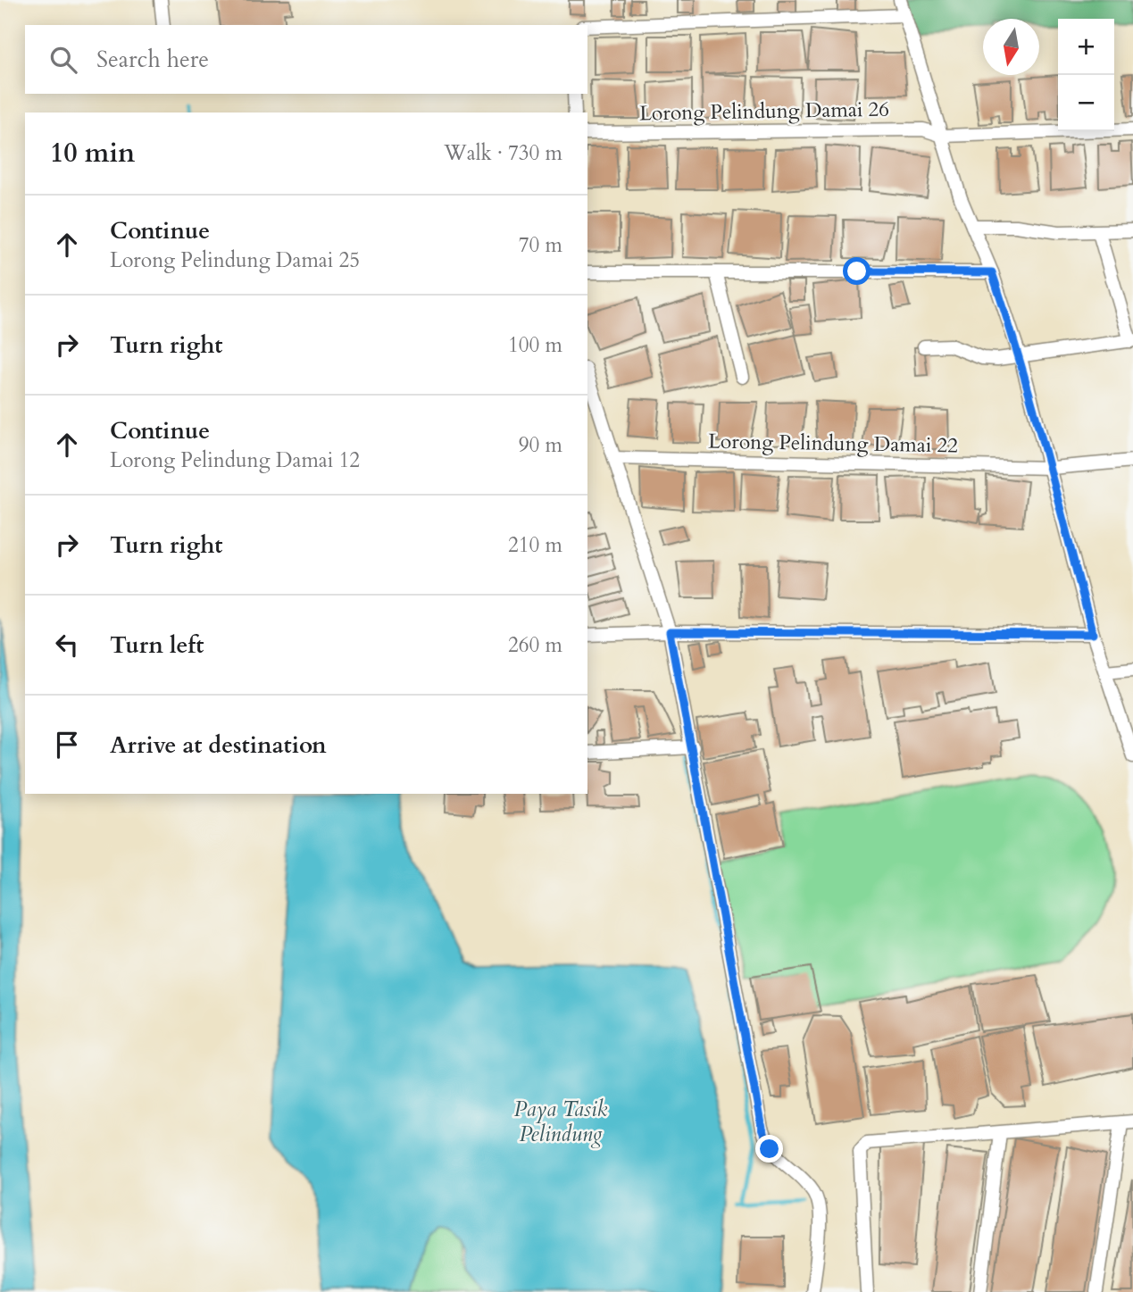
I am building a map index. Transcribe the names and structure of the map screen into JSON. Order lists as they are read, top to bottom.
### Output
{
  "streets": {
    "street": ["Lorong Pelindung Damai 26", "Lorong Pelindung Damai 22"]
  },
  "water": ["Paya Tasik Pelindung"],
  "north": "bottom",
  "page": {
    "map_buttons": ["+", "−"],
    "search": "Search here",
    "heading": ["10 min", "Walk · 730 m"],
    "list": [
      ["Continue", "Lorong Pelindung Damai 25", "70 m"],
      ["Turn right", "100 m"],
      ["Continue", "Lorong Pelindung Damai 12", "90 m"],
      ["Turn right", "210 m"],
      ["Turn left", "260 m"],
      "Arrive at destination"
    ]
  }
}
